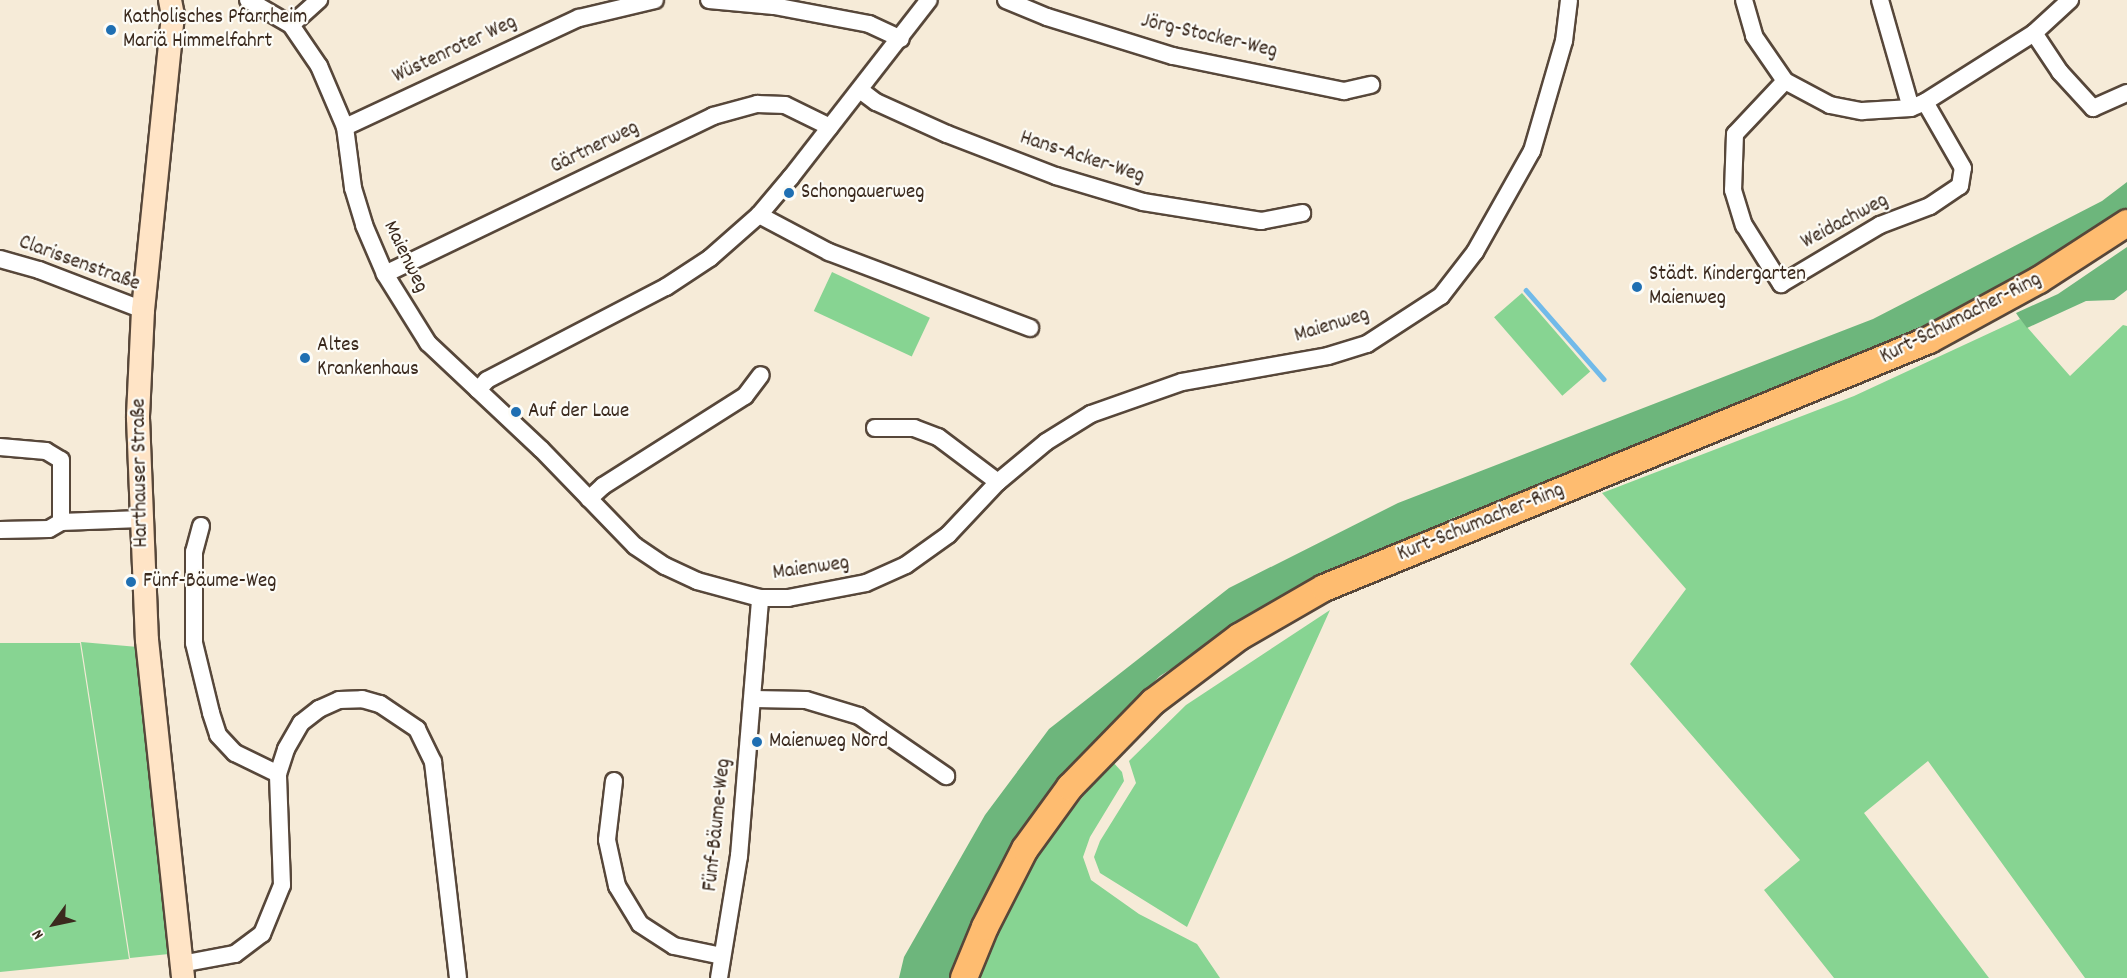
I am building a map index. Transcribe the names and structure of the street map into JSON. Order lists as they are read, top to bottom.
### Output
{
  "streets": {
    "main road": ["Kurt-Schumacher-Ring"],
    "street": [
      "Jörg-Stocker-Weg",
      "Wüstenroter Weg",
      "Gärtnerweg",
      "Hans-Acker-Weg",
      "Weidachweg",
      "Maienweg",
      "Clarissenstraße",
      "Harthauser Straße",
      "Fünf-Bäume-Weg"
    ]
  },
  "crossings": [
    ["Wüstenroter Weg", "Maienweg"],
    ["Gärtnerweg", "Maienweg"],
    ["Maienweg", "Fünf-Bäume-Weg"],
    ["Clarissenstraße", "Harthauser Straße"]
  ],
  "places": [
    "Katholisches Pfarrheim Mariä Himmelfahrt",
    "Schongauerweg",
    "Städt. Kindergarten Maienweg",
    "Altes Krankenhaus",
    "Auf der Laue",
    "Fünf-Bäume-Weg",
    "Maienweg Nord"
  ],
  "north": "bottom left"
}
